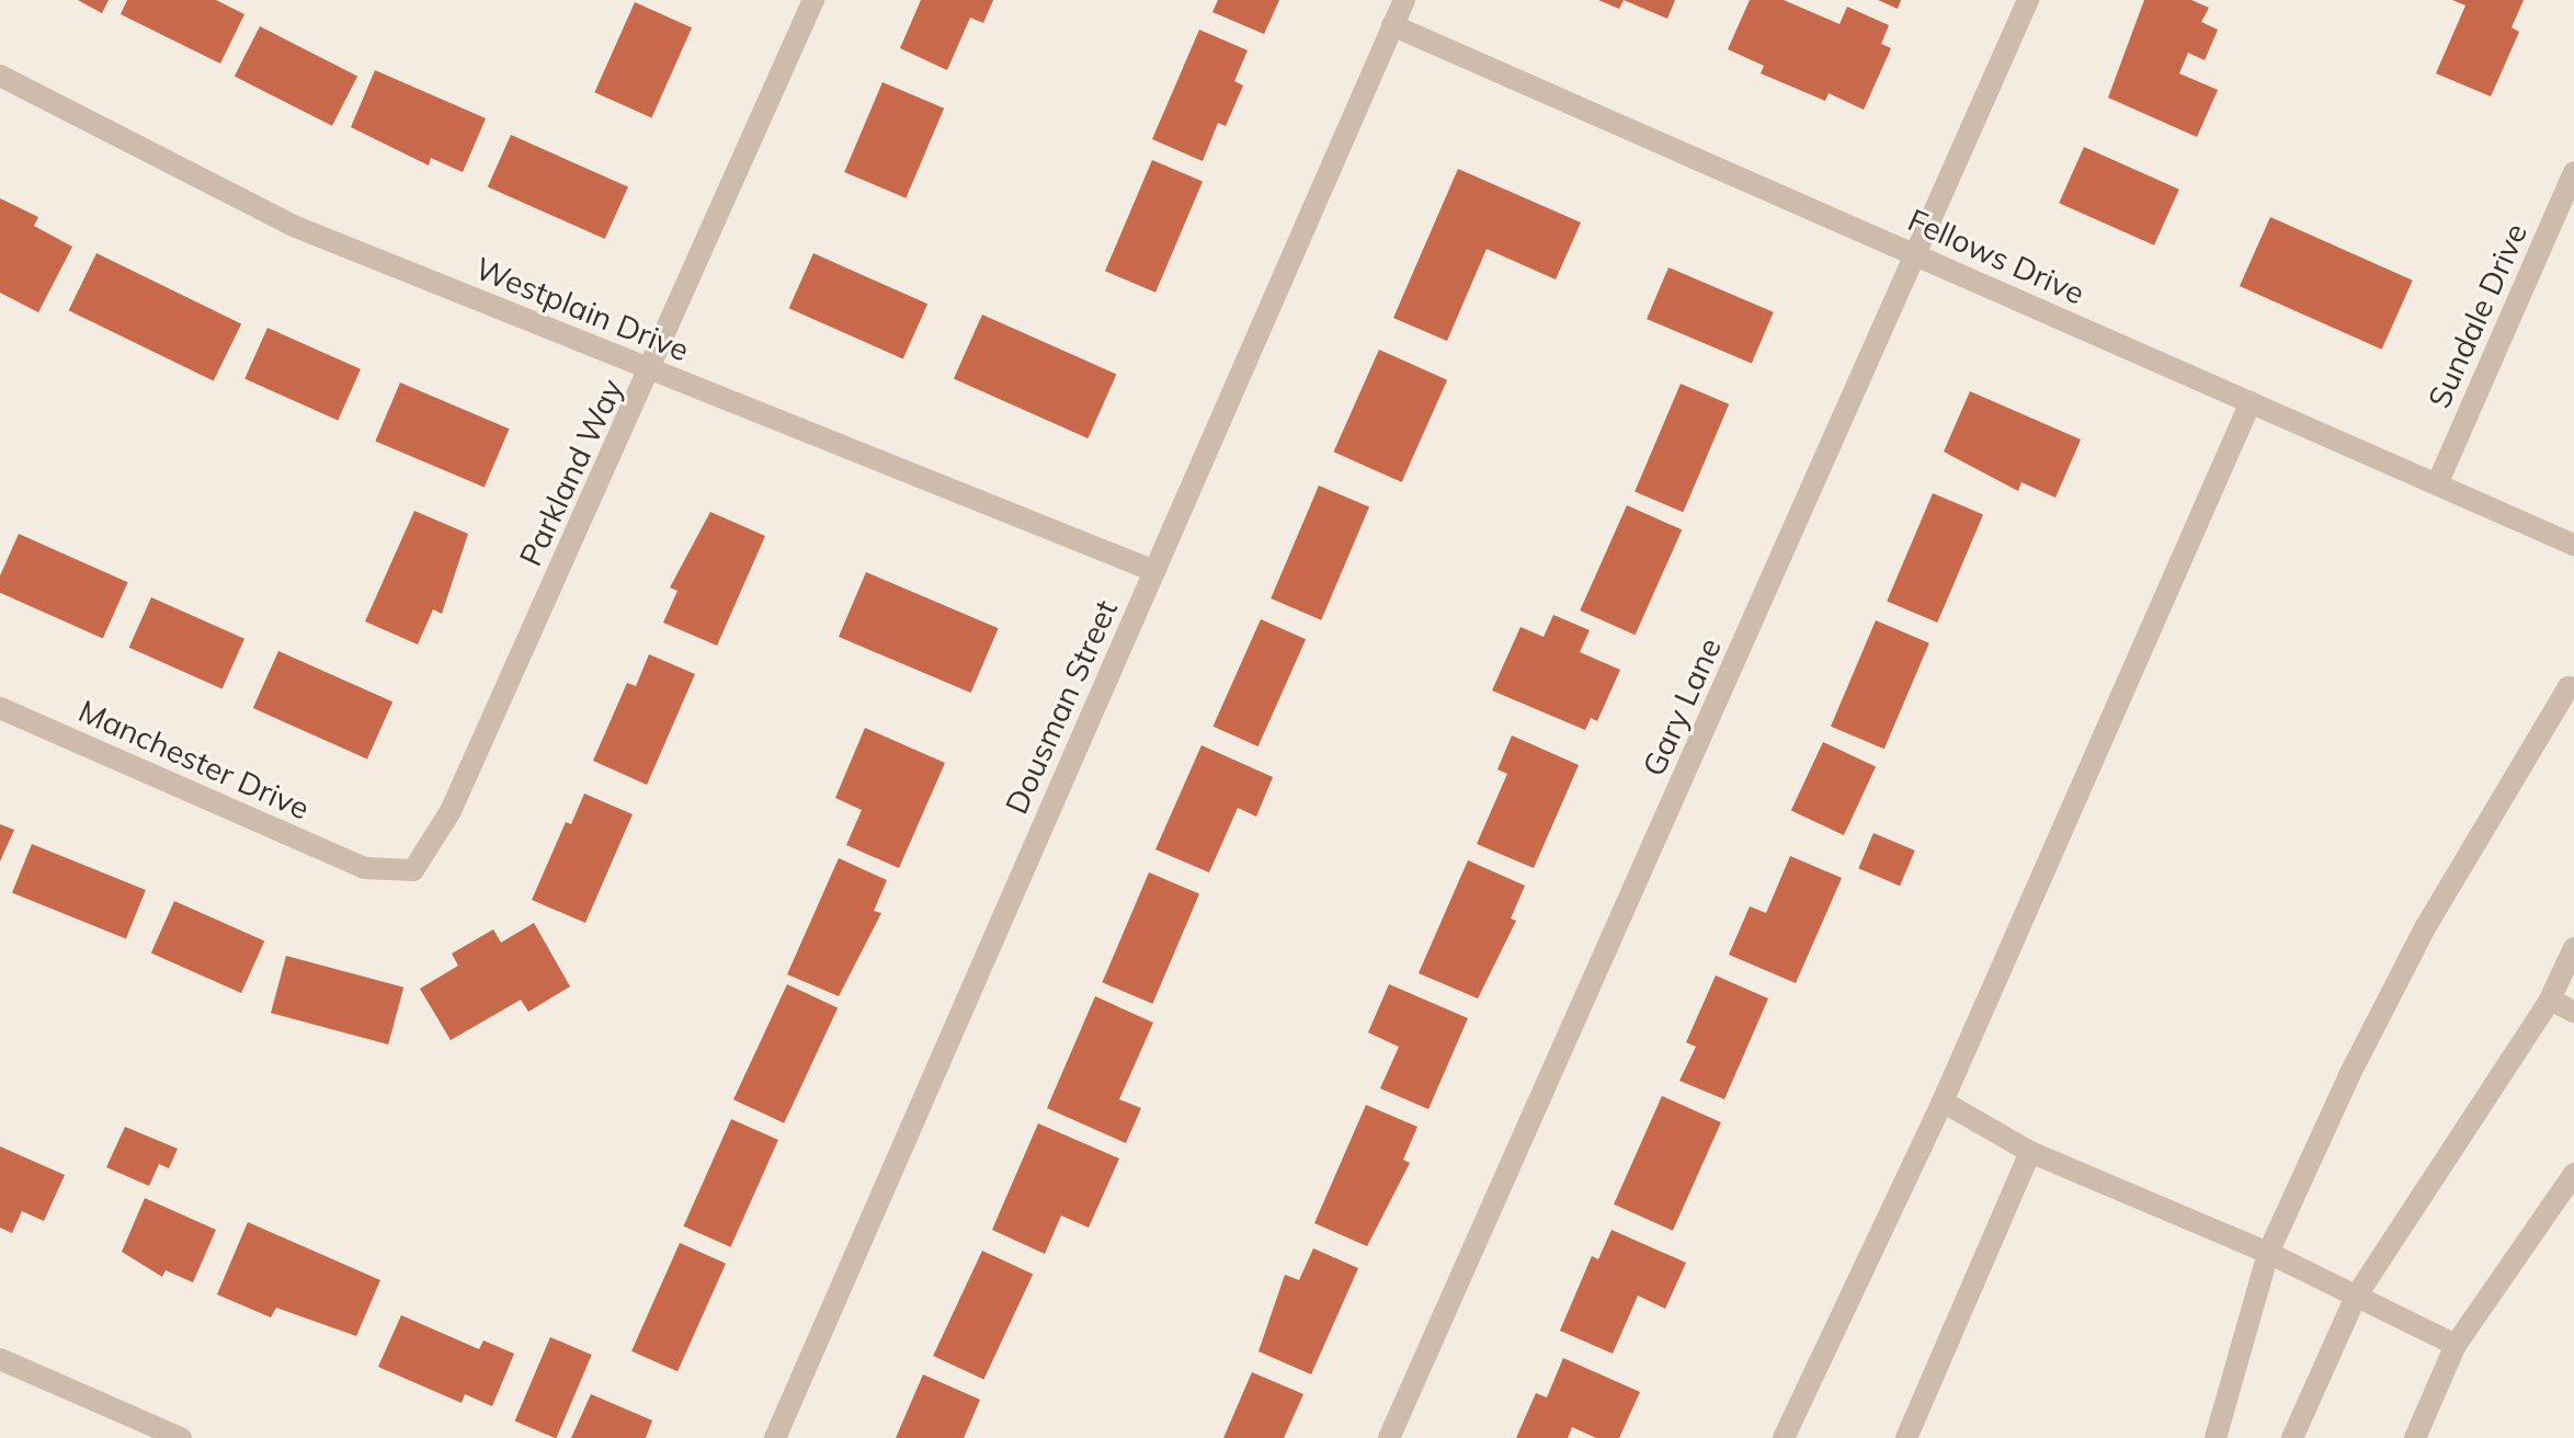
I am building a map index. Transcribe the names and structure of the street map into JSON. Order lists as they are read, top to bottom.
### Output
{
  "streets": {
    "street": [
      "Fellows Drive",
      "Westplain Drive",
      "Sundale Drive",
      "Parkland Way",
      "Dousman Street",
      "Gary Lane",
      "Manchester Drive"
    ]
  },
  "crossings": [
    ["Fellows Drive", "Sundale Drive"],
    ["Fellows Drive", "Dousman Street"],
    ["Fellows Drive", "Gary Lane"],
    ["Westplain Drive", "Parkland Way"],
    ["Westplain Drive", "Dousman Street"],
    ["Parkland Way", "Manchester Drive"]
  ]
}
